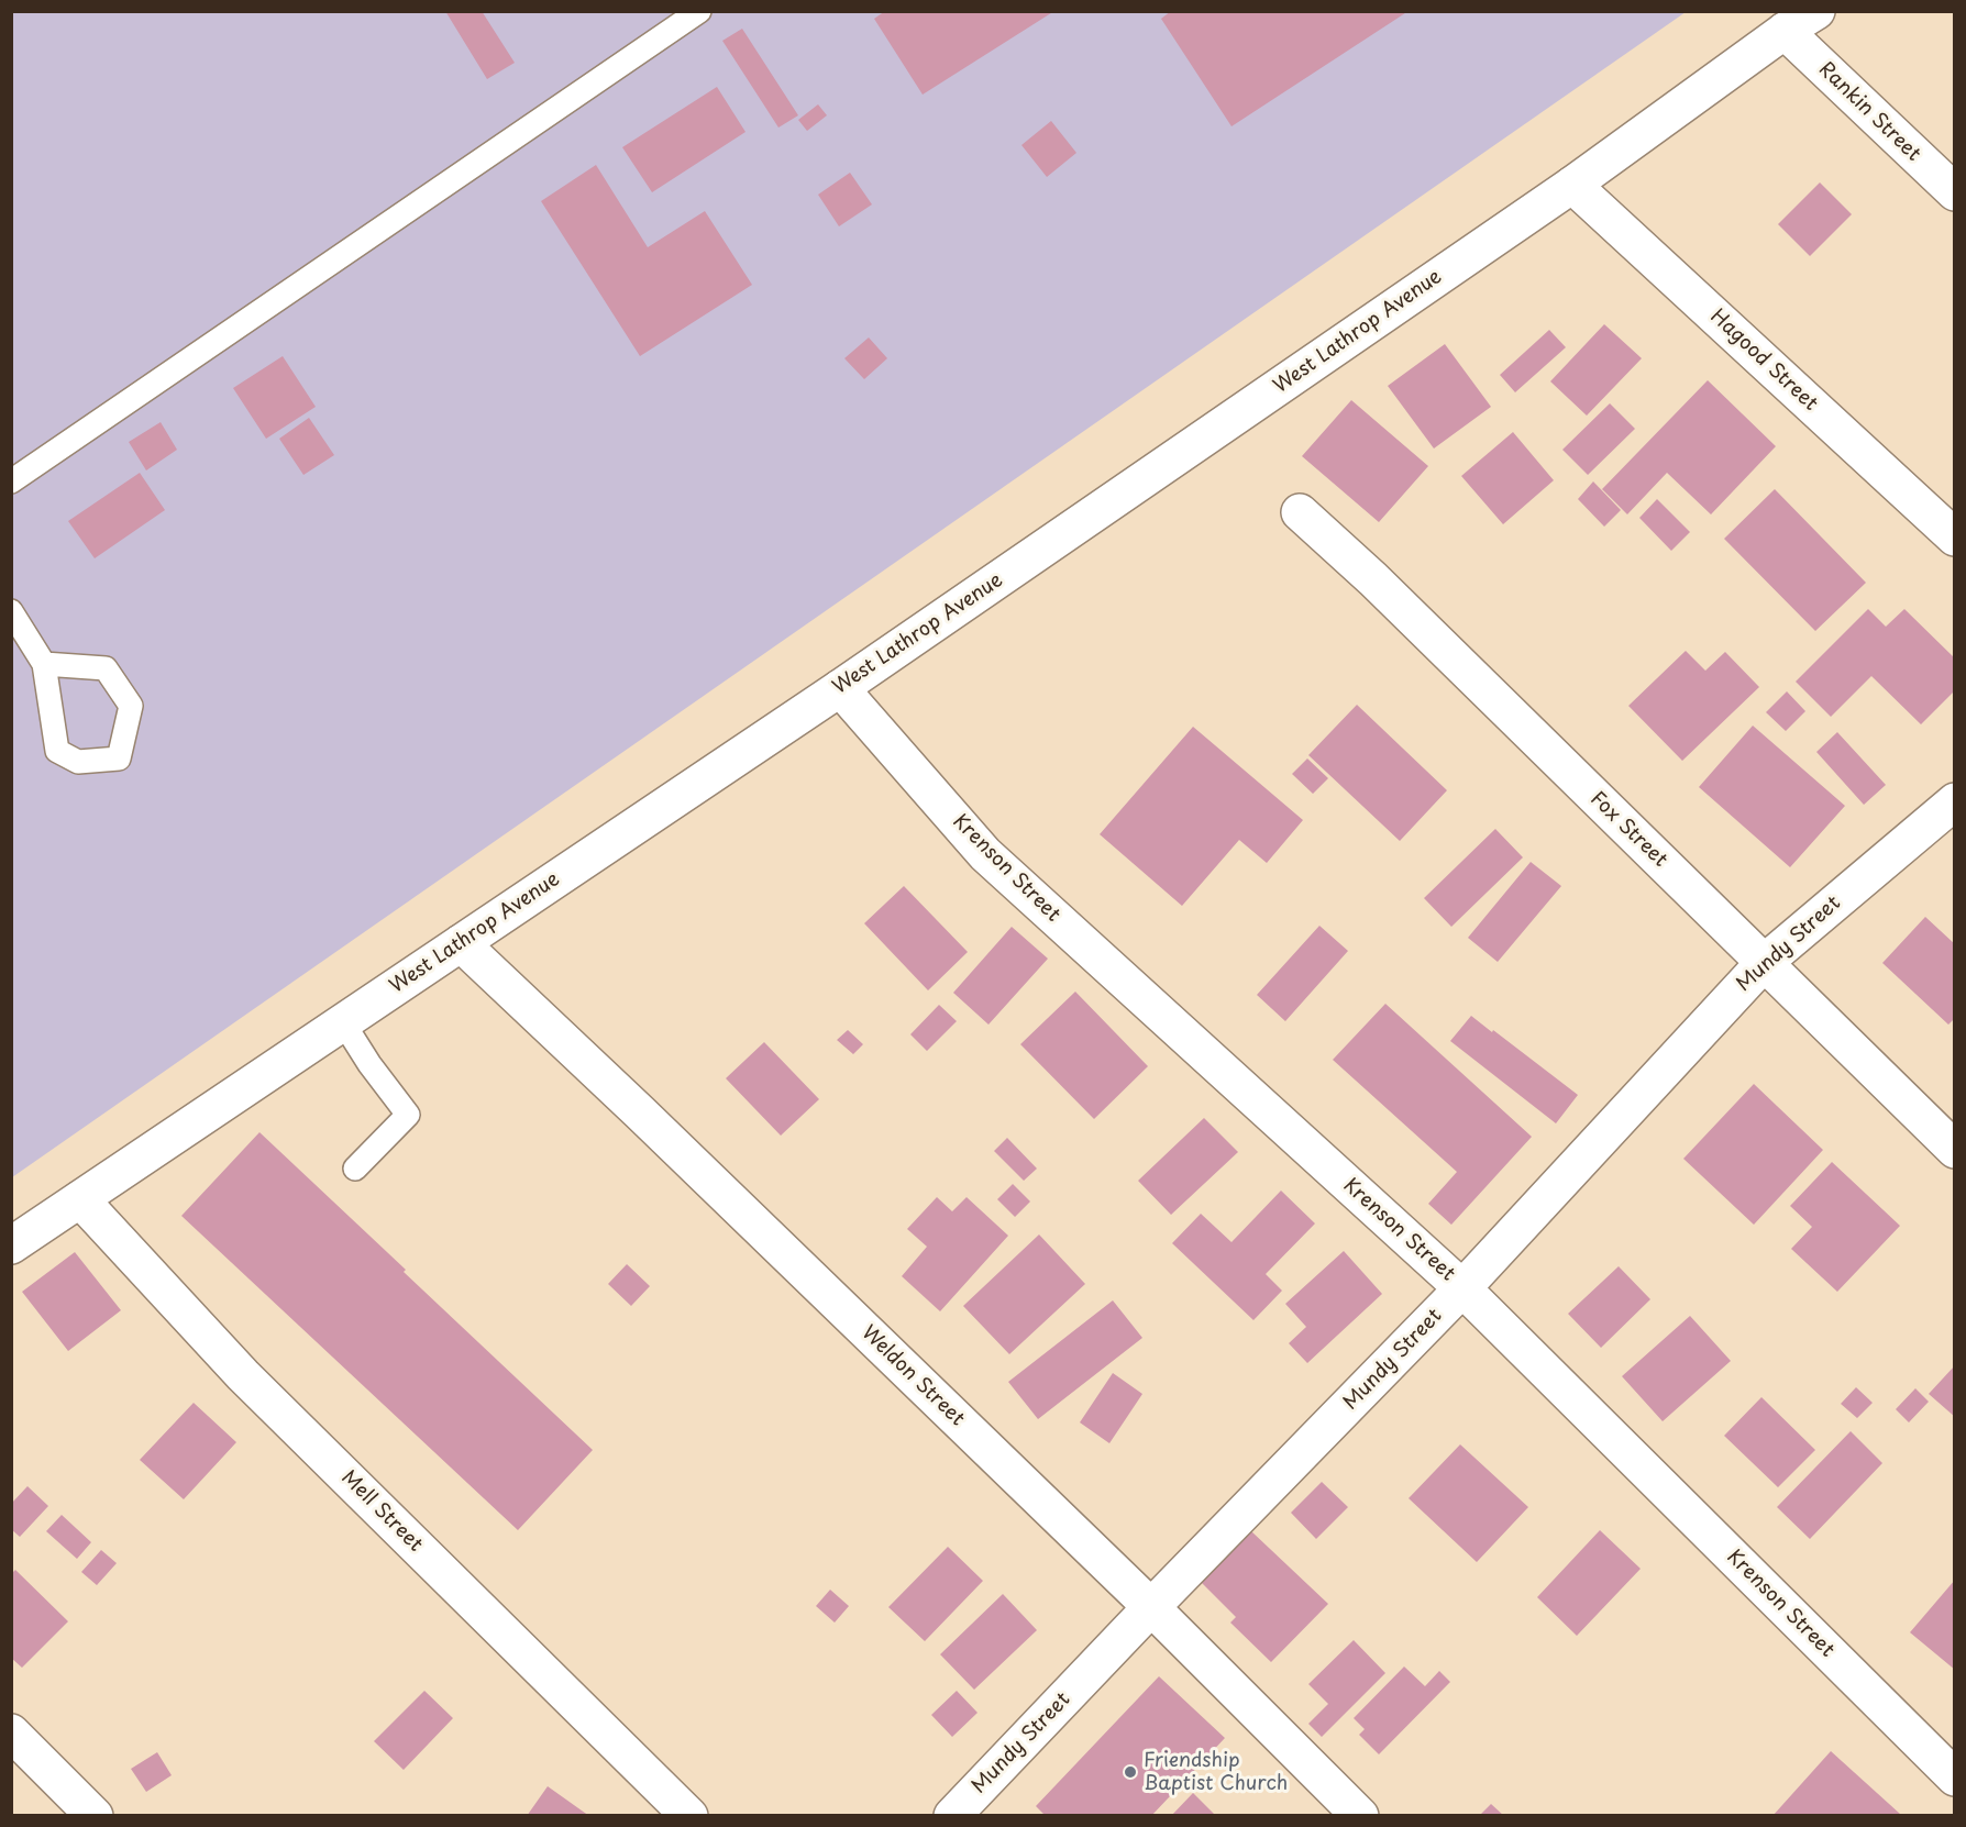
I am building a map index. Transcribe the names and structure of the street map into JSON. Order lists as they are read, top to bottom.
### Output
{
  "streets": {
    "street": [
      "Rankin Street",
      "West Lathrop Avenue",
      "Hagood Street",
      "Fox Street",
      "Krenson Street",
      "Mundy Street",
      "Weldon Street",
      "Mell Street"
    ]
  },
  "crossings": [
    ["Rankin Street", "West Lathrop Avenue"],
    ["West Lathrop Avenue", "Hagood Street"],
    ["West Lathrop Avenue", "Krenson Street"],
    ["West Lathrop Avenue", "Weldon Street"],
    ["West Lathrop Avenue", "Mell Street"],
    ["Fox Street", "Mundy Street"],
    ["Krenson Street", "Mundy Street"],
    ["Mundy Street", "Weldon Street"]
  ],
  "places": ["Friendship Baptist Church"]
}
